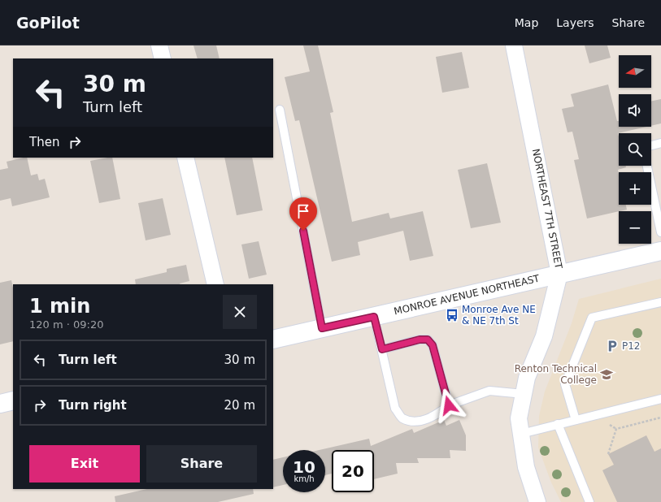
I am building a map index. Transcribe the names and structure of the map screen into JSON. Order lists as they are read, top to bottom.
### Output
{
  "streets": {
    "street": ["NORTHEAST 7TH STREET", "MONROE AVENUE NORTHEAST"]
  },
  "crossings": [
    ["NORTHEAST 7TH STREET", "MONROE AVENUE NORTHEAST"]
  ],
  "places": {
    "bus stop": ["Monroe Ave NE & NE 7th St"],
    "parking": ["P12"],
    "school or university": ["Renton Technical College"]
  },
  "north": "left",
  "page": {
    "header": "GoPilot",
    "nav": ["Map", "Layers", "Share"],
    "map_buttons": ["+", "−"],
    "turn": ["30 m", "Turn left"],
    "then": "Then",
    "heading": ["1 min", "120 m · 09:20"],
    "list": [
      {
        "name": "Turn left",
        "value": "30 m"
      },
      {
        "name": "Turn right",
        "value": "20 m"
      }
    ],
    "buttons": ["Exit", "Share"],
    "speed": "10 km/h",
    "limit": "20"
  }
}
